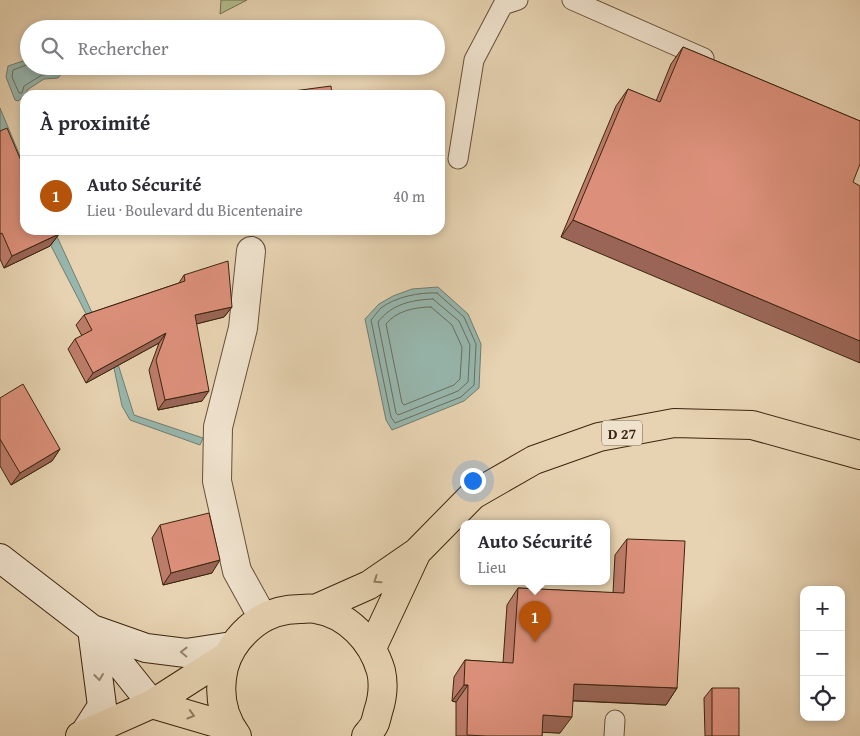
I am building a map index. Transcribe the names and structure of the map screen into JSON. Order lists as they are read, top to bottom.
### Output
{
  "streets": {
    "main road": ["D 27"]
  },
  "page": {
    "search": "Rechercher",
    "heading": "À proximité",
    "list": [
      {
        "mark": "1",
        "name": "Auto Sécurité",
        "note": "Lieu · Boulevard du Bicentenaire",
        "value": "40 m"
      }
    ],
    "popup": ["Auto Sécurité", "Lieu"],
    "map_buttons": ["+", "−"],
    "pins": "1"
  }
}
